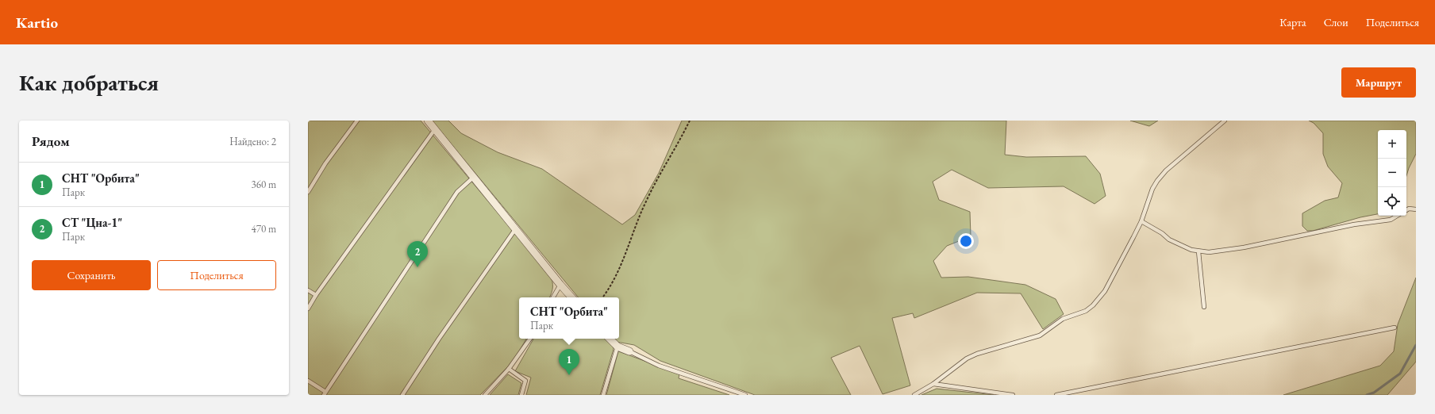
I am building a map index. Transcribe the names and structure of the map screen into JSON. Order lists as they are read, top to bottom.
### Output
{
  "page": {
    "header": "Kartio",
    "nav": ["Карта", "Слои", "Поделиться"],
    "buttons": [
      "Маршрут",
      ["Сохранить", "Поделиться"]
    ],
    "title": "Как добраться",
    "heading": ["Рядом", "Найдено: 2"],
    "map_buttons": ["+", "−"],
    "list": [
      {
        "mark": "1",
        "name": "CНТ \"Орбита\"",
        "note": "Парк",
        "value": "360 m"
      },
      {
        "mark": "2",
        "name": "СТ \"Цна-1\"",
        "note": "Парк",
        "value": "470 m"
      }
    ],
    "pins": ["2", "1"],
    "popup": ["CНТ \"Орбита\"", "Парк"]
  }
}
